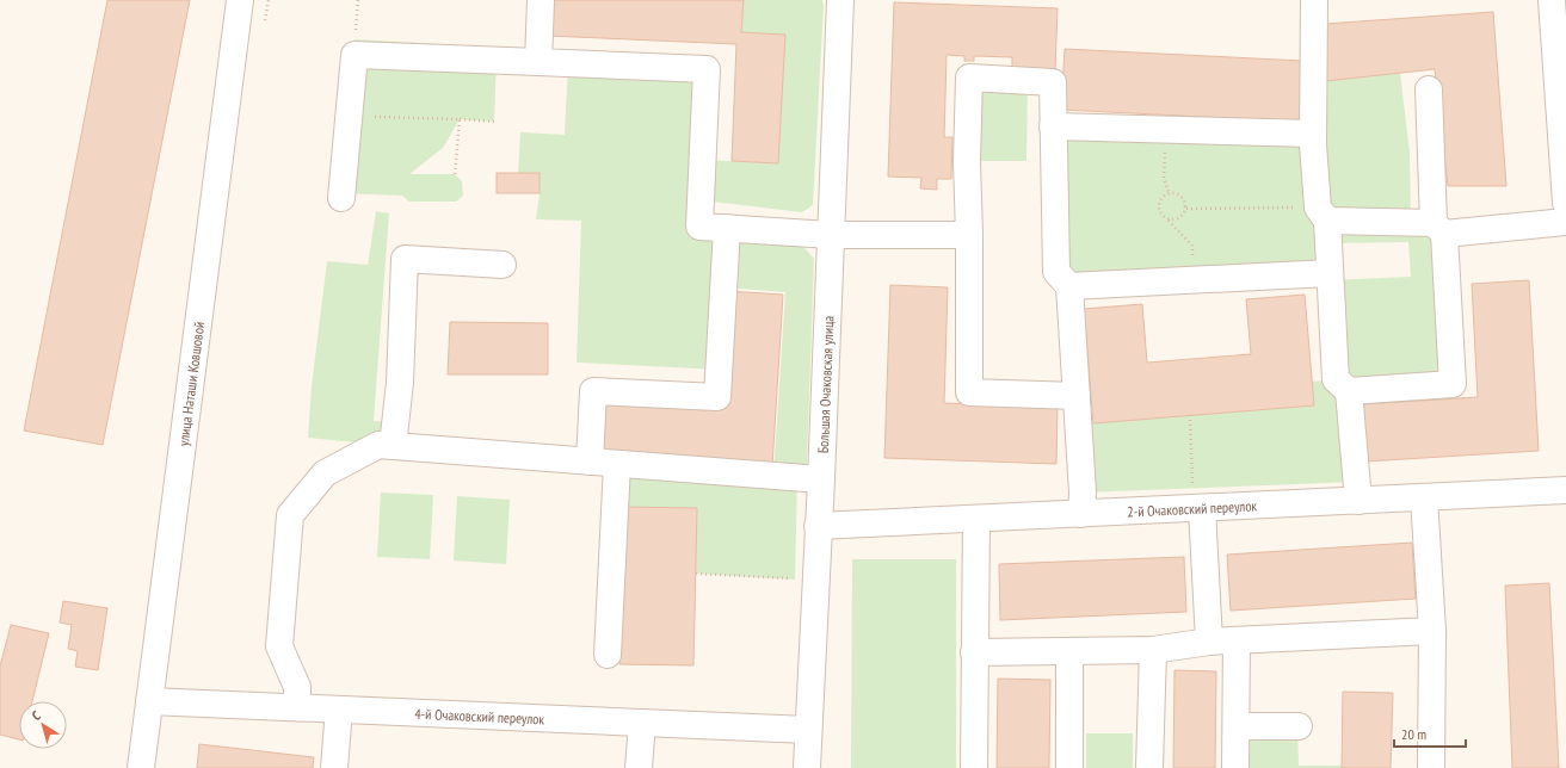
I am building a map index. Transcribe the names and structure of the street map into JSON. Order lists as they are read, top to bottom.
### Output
{
  "streets": {
    "street": [
      "улица Наташи Ковшовой",
      "Большая Очаковская улица",
      "2-й Очаковский переулок",
      "4-й Очаковский переулок"
    ]
  },
  "crossings": [
    ["улица Наташи Ковшовой", "4-й Очаковский переулок"],
    ["Большая Очаковская улица", "2-й Очаковский переулок"],
    ["Большая Очаковская улица", "4-й Очаковский переулок"]
  ],
  "scale_bar": "20 m",
  "north": "top left"
}
